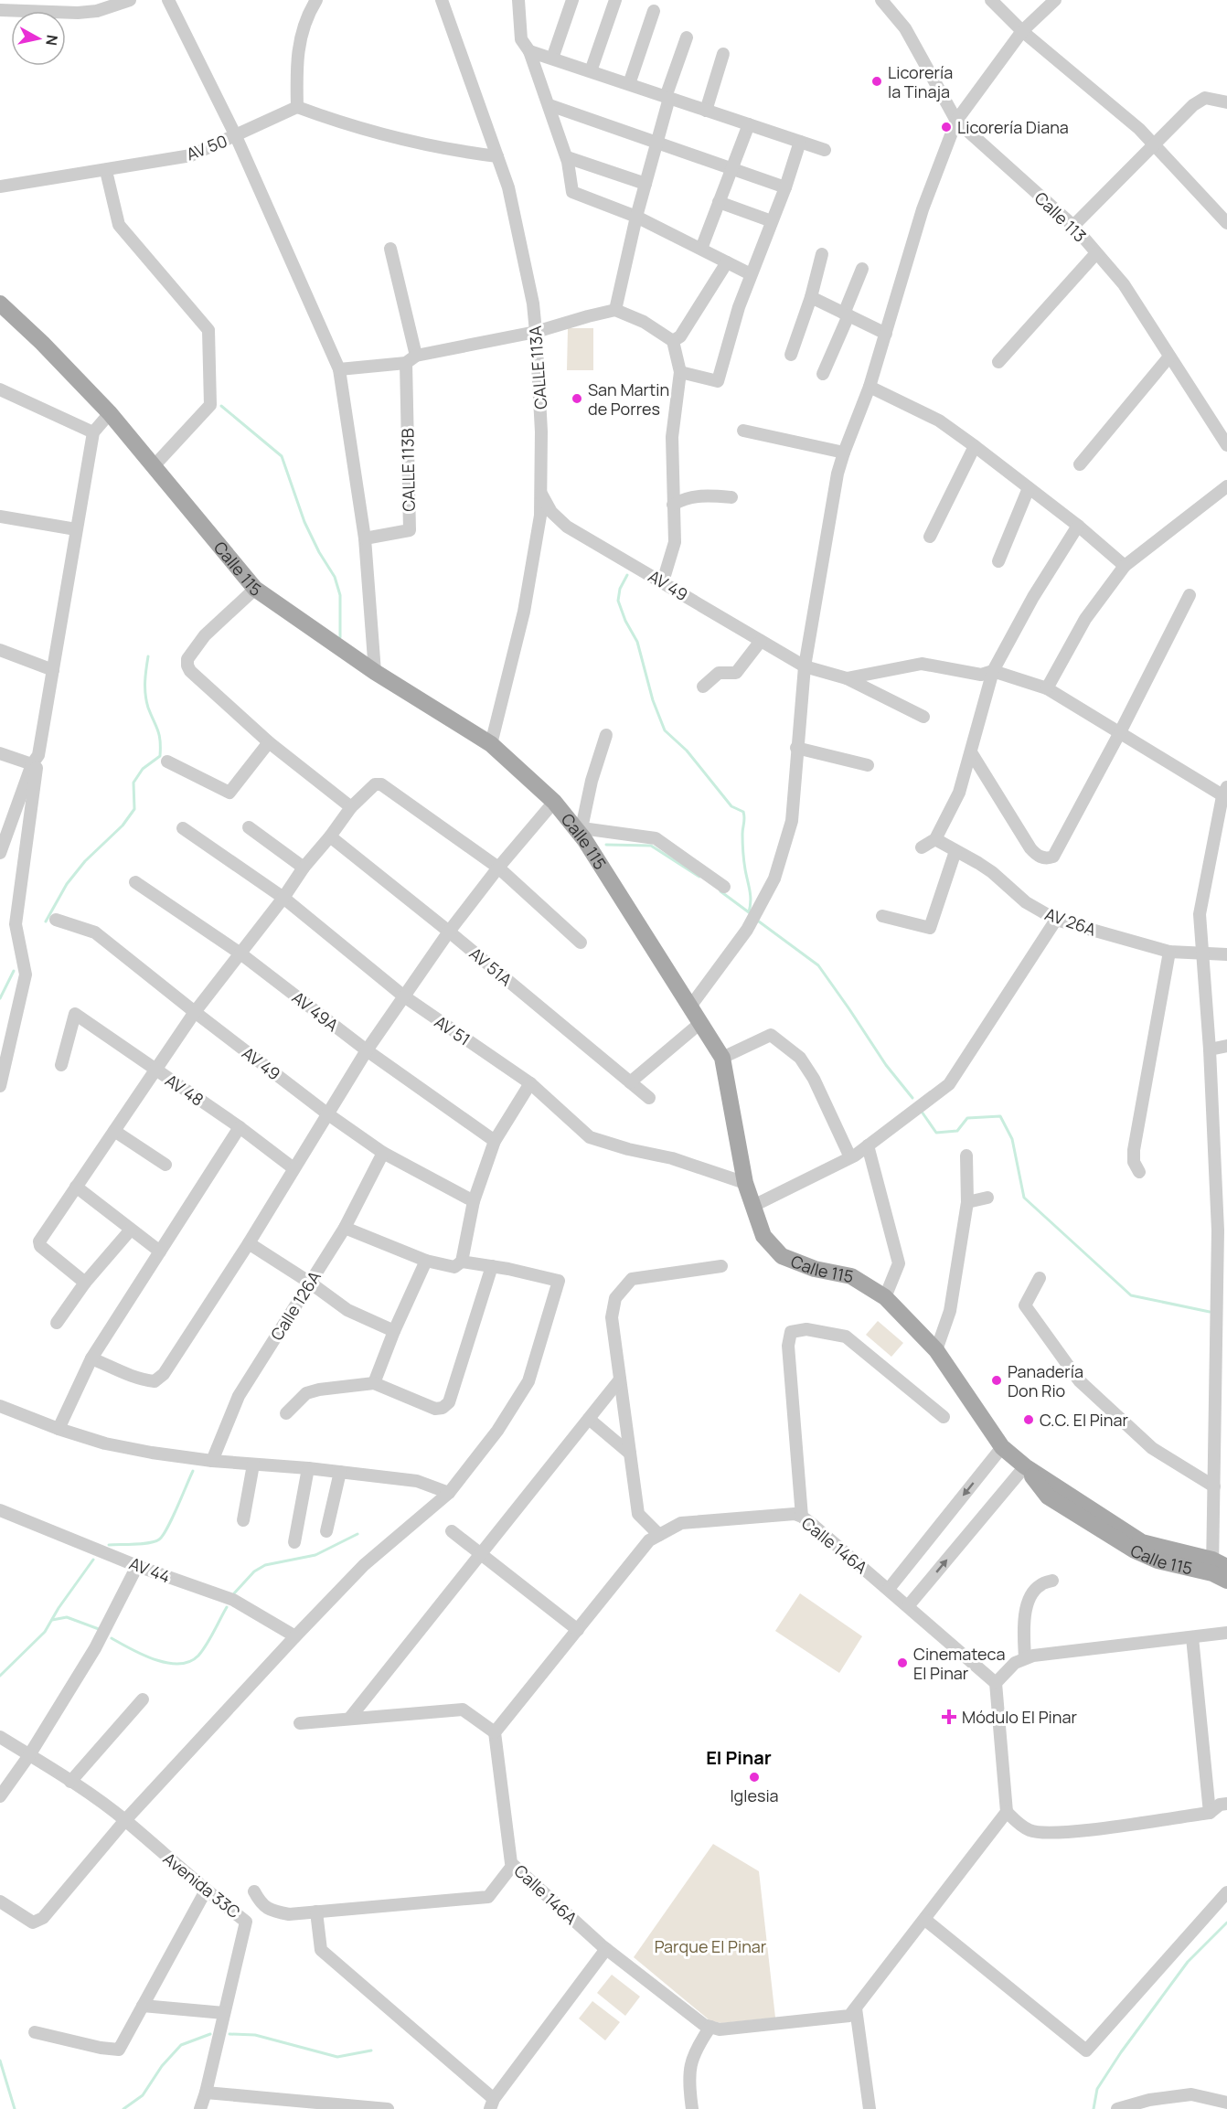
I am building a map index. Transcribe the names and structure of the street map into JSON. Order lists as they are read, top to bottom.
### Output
{
  "streets": {
    "main road": ["Calle 115"],
    "street": [
      "AV 50",
      "Calle 113",
      "CALLE 113A",
      "CALLE 113B",
      "AV 49",
      "AV 26A",
      "AV 51A",
      "AV 49A",
      "AV 51",
      "AV 48",
      "Calle 126A",
      "Calle 146A",
      "AV 44",
      "Avenida 33C"
    ]
  },
  "crossings": [
    ["CALLE 113A", "Calle 115"],
    ["CALLE 113A", "AV 49"],
    ["Calle 115", "AV 51"],
    ["AV 49", "Calle 126A"]
  ],
  "districts": ["El Pinar"],
  "parks": ["Parque El Pinar"],
  "places": {
    "other": [
      "Licorería la Tinaja",
      "Licorería Diana",
      "San Martin de Porres",
      "Panadería Don Rio",
      "C.C. El Pinar",
      "Cinemateca El Pinar",
      "Iglesia"
    ],
    "health": ["Módulo El Pinar"]
  },
  "north": "right"
}
